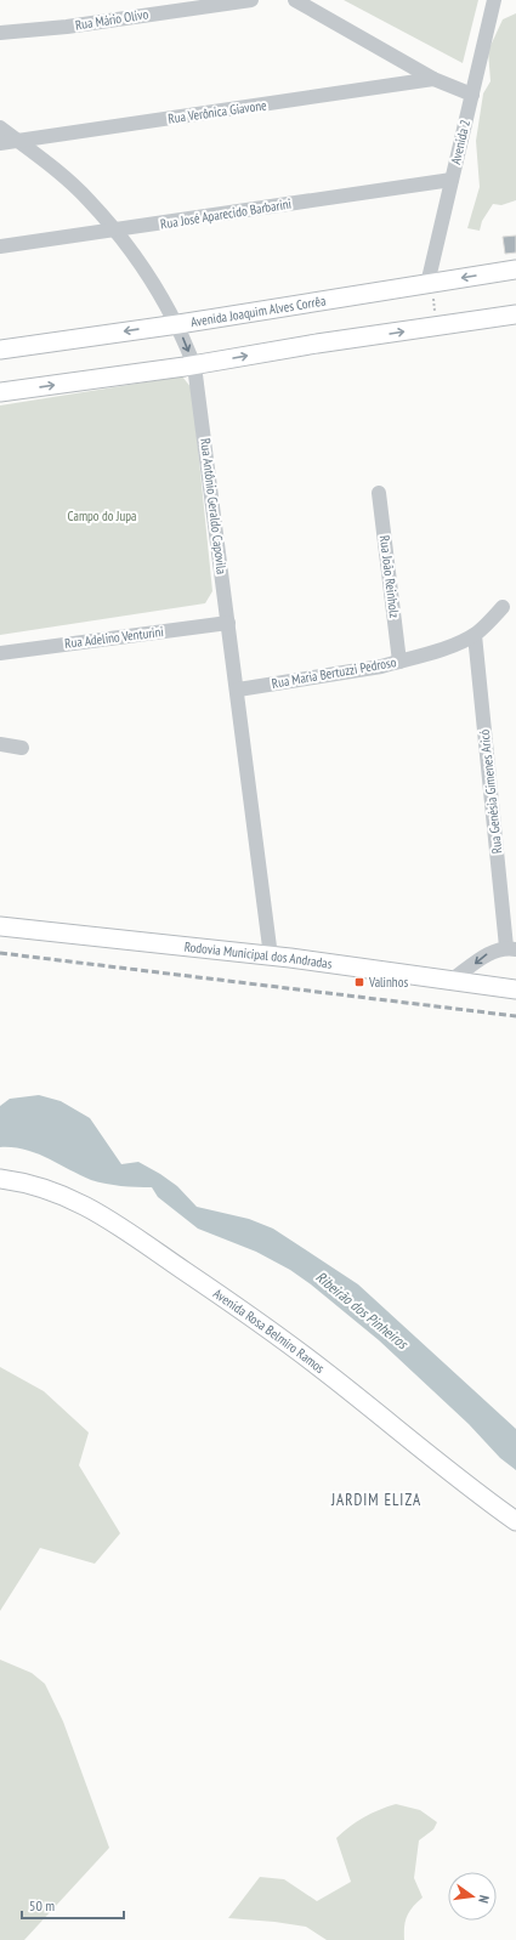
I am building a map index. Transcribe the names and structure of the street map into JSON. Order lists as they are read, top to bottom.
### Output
{
  "streets": {
    "main road": ["Avenida Joaquim Alves Corrêa", "Rodovia Municipal dos Andradas", "Avenida Rosa Belmiro Ramos"],
    "street": [
      "Rua Mário Olivo",
      "Rua Verônica Giavone",
      "Avenida 2",
      "Rua José Aparecido Barbarini",
      "Rua Antônio Geraldo Capovila",
      "Rua João Reinholz",
      "Rua Adelino Venturini",
      "Rua Maria Bertuzzi Pedroso",
      "Rua Genésia Gimenes Aricó"
    ]
  },
  "crossings": [
    ["Rua Verônica Giavone", "Rua Antônio Geraldo Capovila"],
    ["Avenida 2", "Rua José Aparecido Barbarini"],
    ["Avenida 2", "Avenida Joaquim Alves Corrêa"],
    ["Rua José Aparecido Barbarini", "Rua Antônio Geraldo Capovila"],
    ["Avenida Joaquim Alves Corrêa", "Rua Antônio Geraldo Capovila"],
    ["Rua Antônio Geraldo Capovila", "Rua Adelino Venturini"],
    ["Rua Antônio Geraldo Capovila", "Rua Maria Bertuzzi Pedroso"],
    ["Rua Antônio Geraldo Capovila", "Rodovia Municipal dos Andradas"],
    ["Rua João Reinholz", "Rua Maria Bertuzzi Pedroso"],
    ["Rua Maria Bertuzzi Pedroso", "Rua Genésia Gimenes Aricó"]
  ],
  "districts": ["JARDIM ELIZA"],
  "water": ["Ribeirão dos Pinheiros"],
  "parks": ["Campo do Jupa"],
  "places": {
    "transit": ["Valinhos"]
  },
  "scale_bar": "50 m",
  "north": "right"
}
